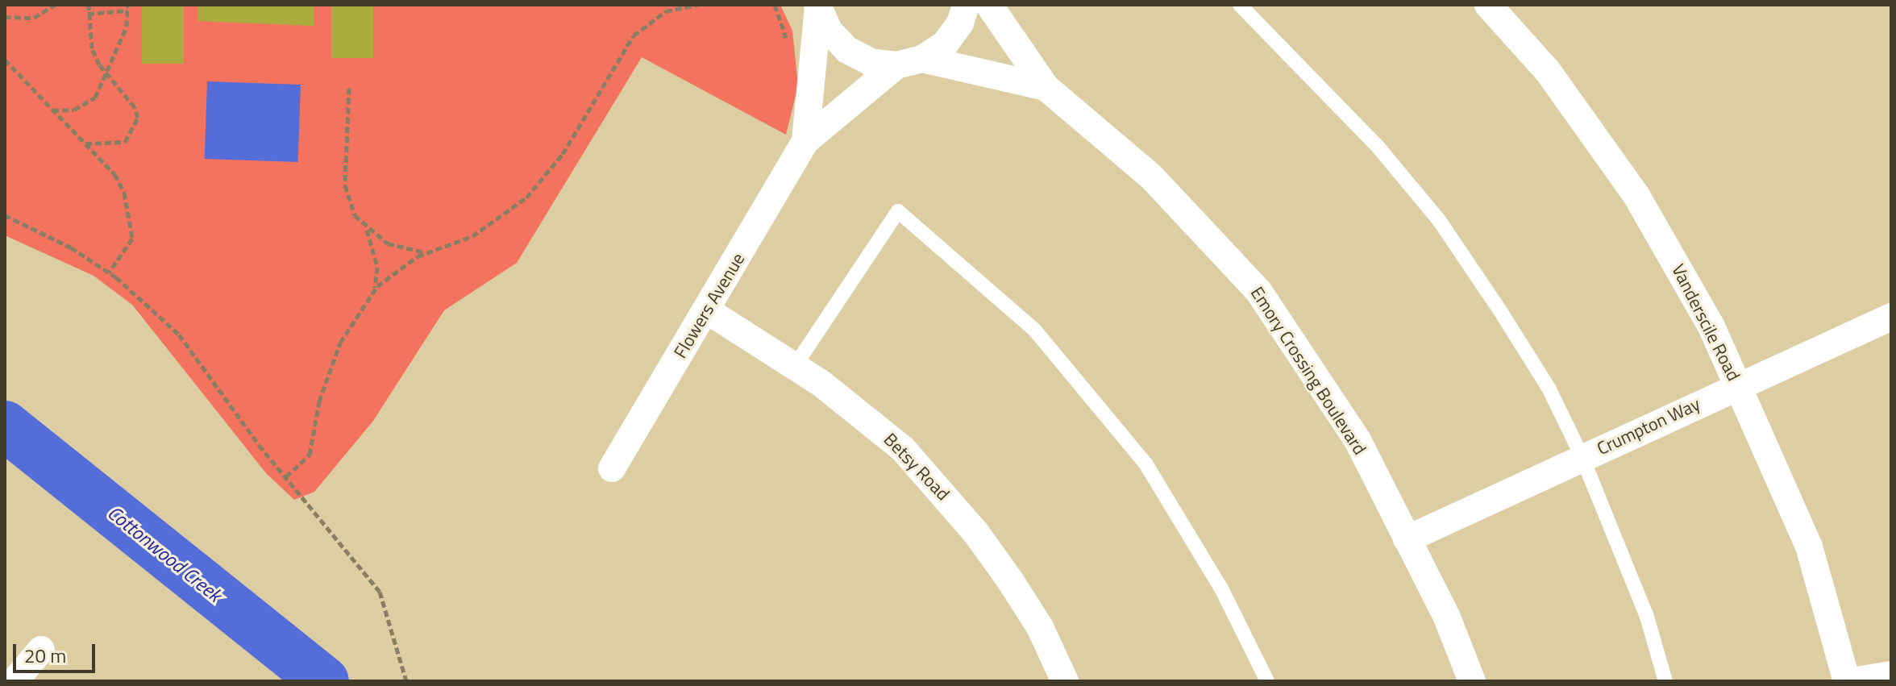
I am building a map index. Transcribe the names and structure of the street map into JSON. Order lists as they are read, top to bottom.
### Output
{
  "streets": {
    "street": [
      "Flowers Avenue",
      "Vanderscile Road",
      "Emory Crossing Boulevard",
      "Crumpton Way",
      "Betsy Road"
    ]
  },
  "crossings": [
    ["Flowers Avenue", "Emory Crossing Boulevard"],
    ["Flowers Avenue", "Betsy Road"],
    ["Vanderscile Road", "Crumpton Way"],
    ["Emory Crossing Boulevard", "Crumpton Way"]
  ],
  "water": ["Cottonwood Creek"],
  "scale_bar": "20 m"
}
